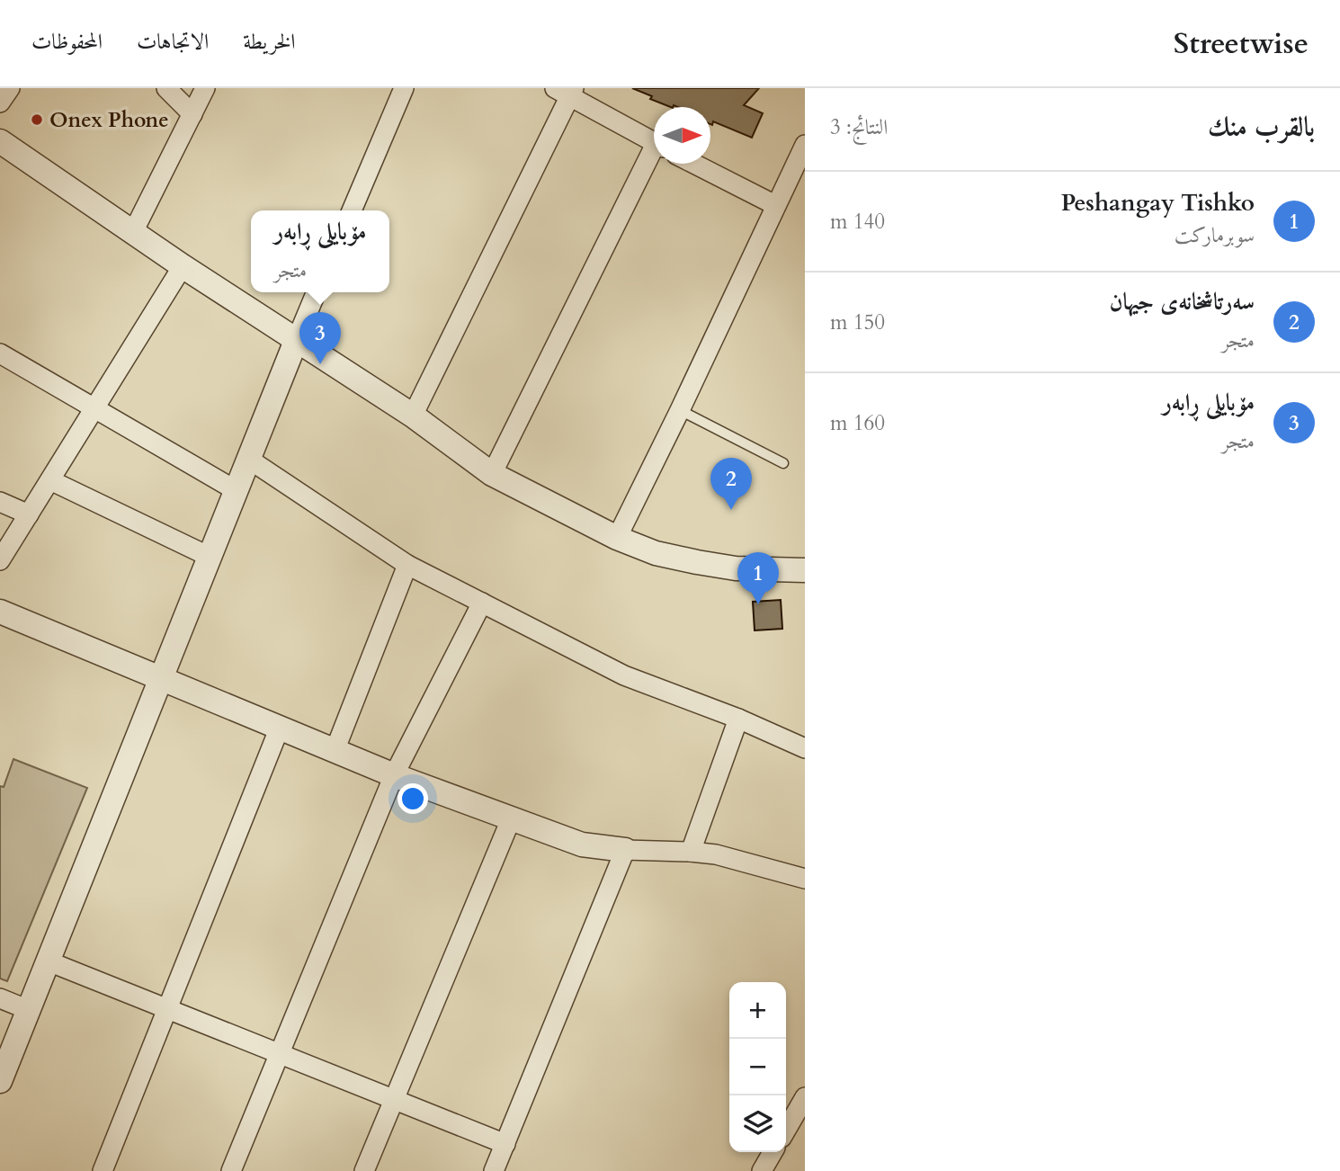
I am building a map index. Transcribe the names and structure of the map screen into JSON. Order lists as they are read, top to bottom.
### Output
{
  "places": ["Onex Phone"],
  "north": "right",
  "page": {
    "header": "Streetwise",
    "nav": ["الخريطة", "الاتجاهات", "المحفوظات"],
    "heading": ["بالقرب منك", "النتائج: 3"],
    "list": [
      {
        "mark": "1",
        "name": "Peshangay Tishko",
        "note": "سوبرماركت",
        "value": "140 m"
      },
      {
        "mark": "2",
        "name": "سەرتاشخانەی جیهان",
        "note": "متجر",
        "value": "150 m"
      },
      {
        "mark": "3",
        "name": "مۆبایلی ڕابەر",
        "note": "متجر",
        "value": "160 m"
      }
    ],
    "popup": ["مۆبایلی ڕابەر", "متجر"],
    "pins": ["3", "2", "1"],
    "map_buttons": ["+", "−"]
  }
}
